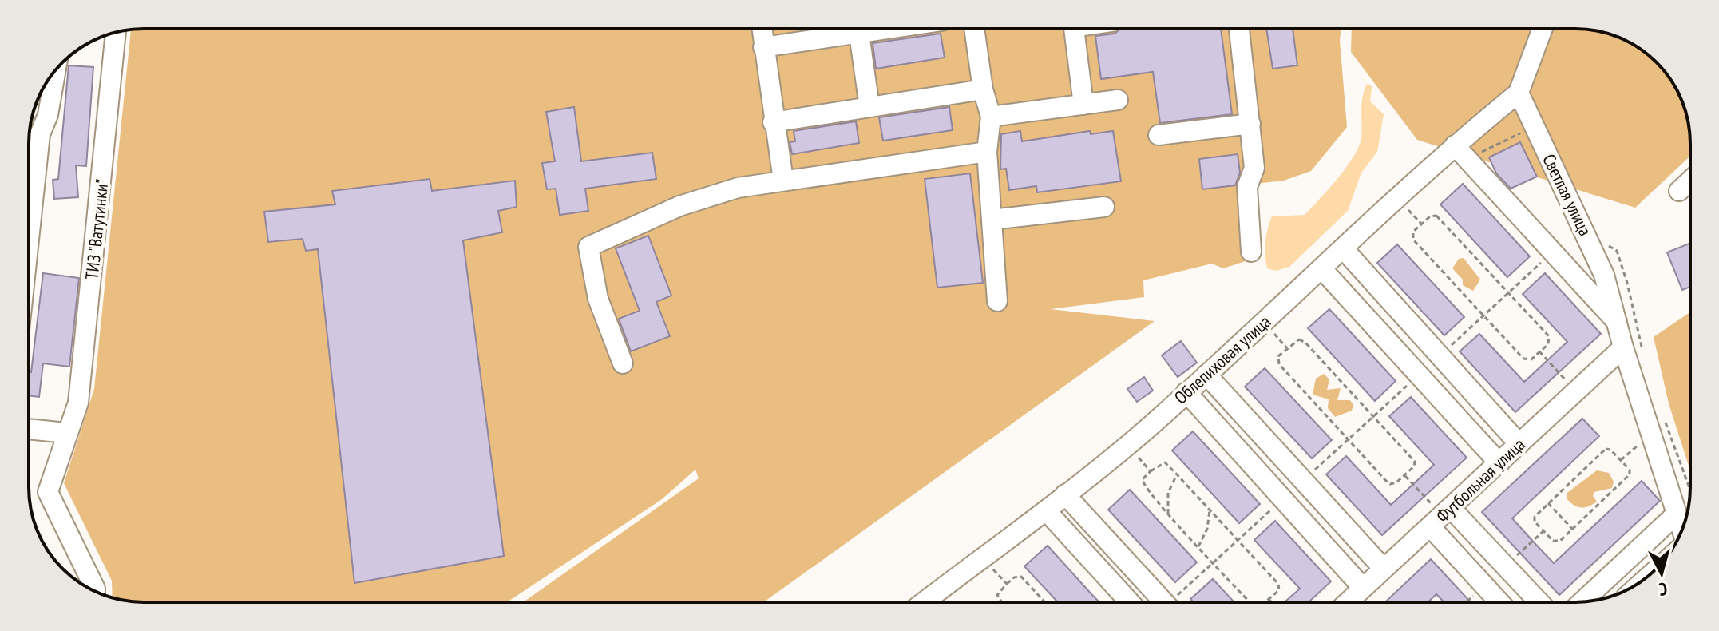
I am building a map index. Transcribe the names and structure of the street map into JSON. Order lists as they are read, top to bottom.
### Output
{
  "streets": {
    "street": [
      "Светлая улица",
      "ТИЗ \"Ватутинки\"",
      "Облепиховая улица",
      "Футбольная улица"
    ]
  },
  "crossings": [
    ["Светлая улица", "Облепиховая улица"],
    ["Светлая улица", "Футбольная улица"]
  ],
  "north": "bottom"
}
